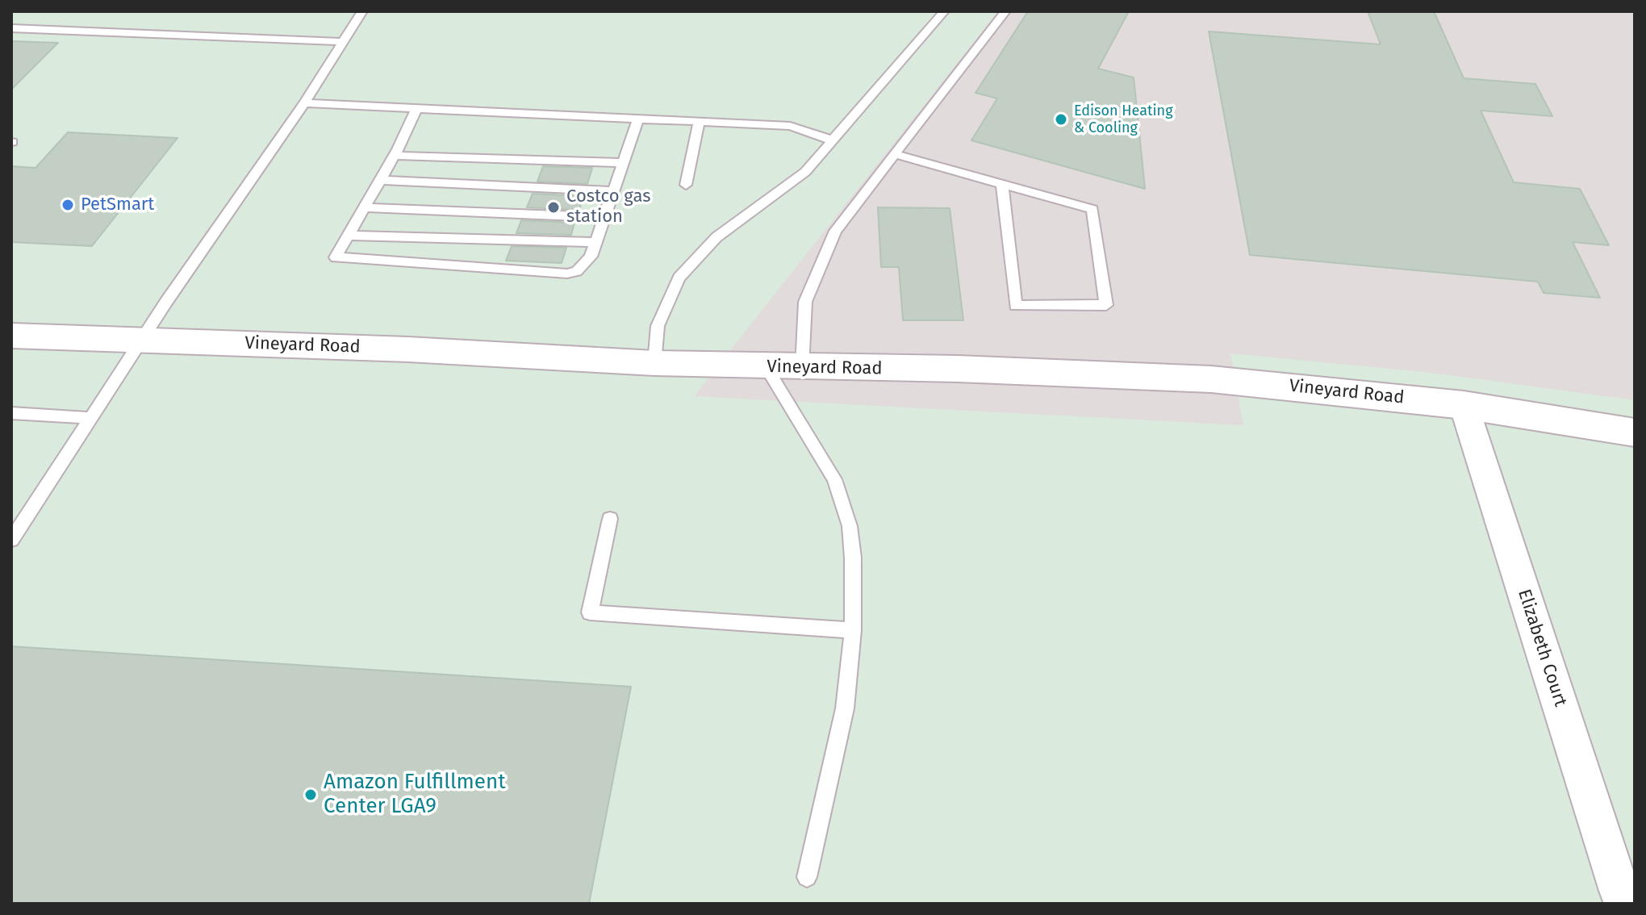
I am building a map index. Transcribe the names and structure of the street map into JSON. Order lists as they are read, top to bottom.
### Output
{
  "streets": {
    "street": ["Vineyard Road", "Elizabeth Court"]
  },
  "crossings": [
    ["Vineyard Road", "Elizabeth Court"]
  ],
  "places": [
    "Edison Heating & Cooling",
    "PetSmart",
    "Costco gas station",
    "Amazon Fulfillment Center LGA9"
  ]
}
